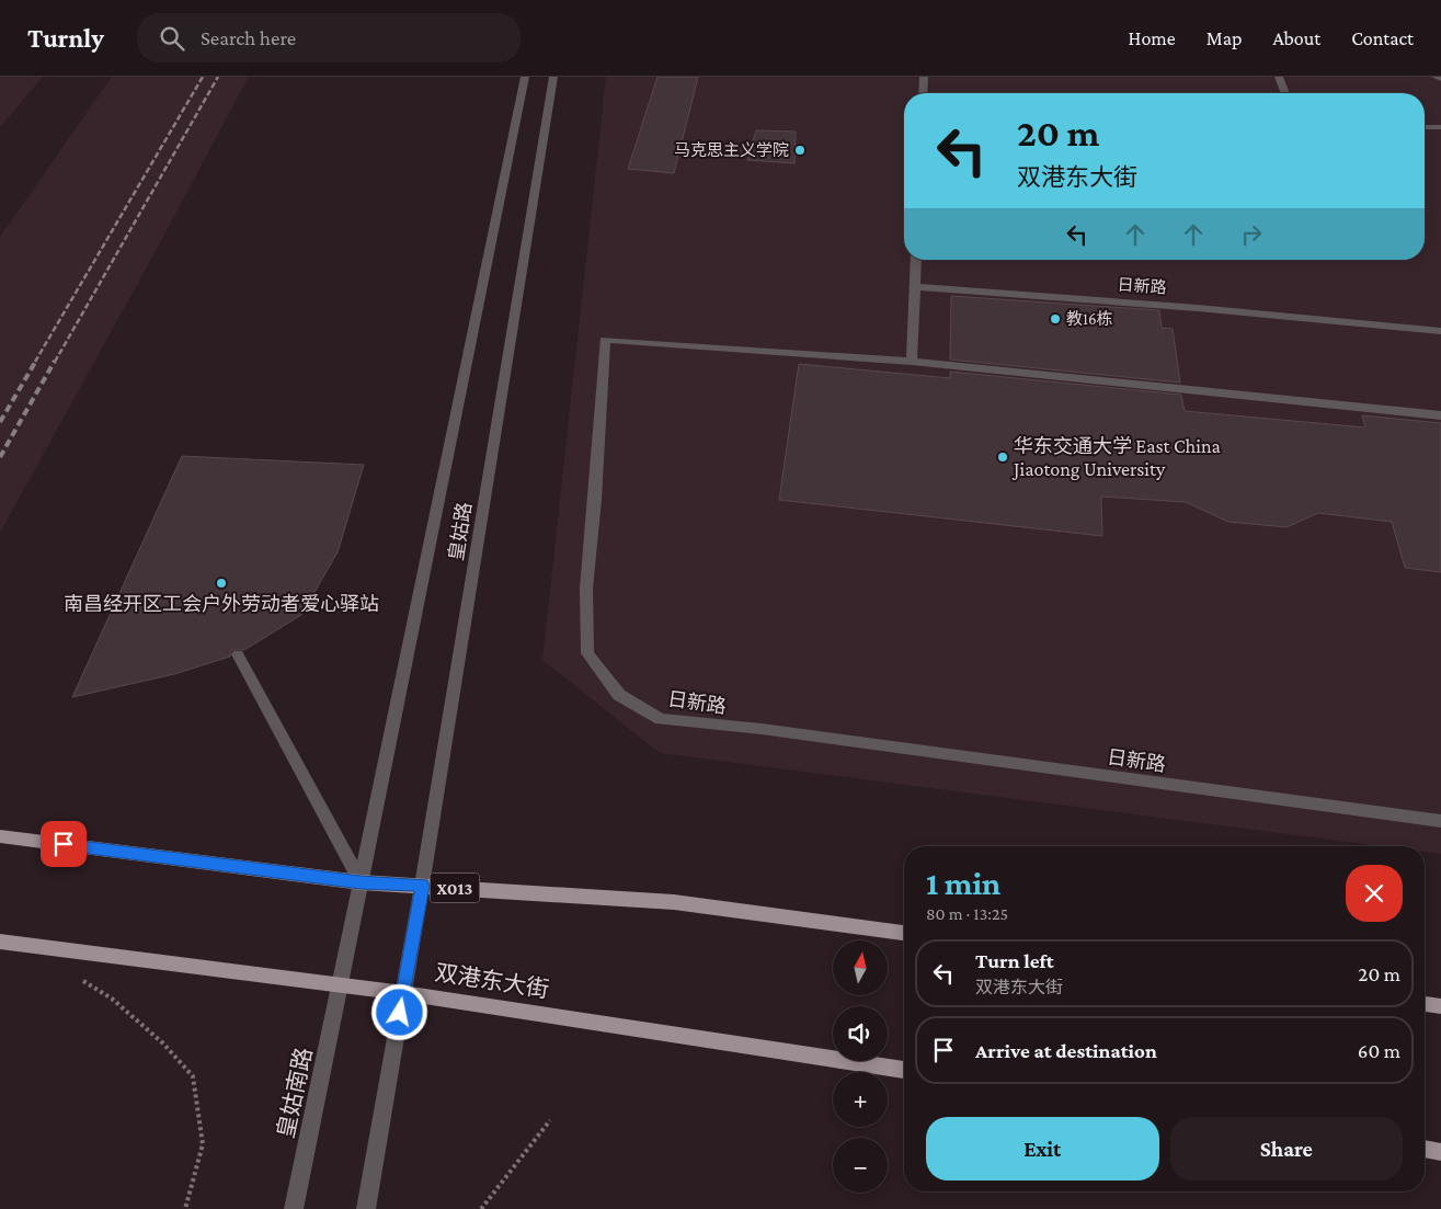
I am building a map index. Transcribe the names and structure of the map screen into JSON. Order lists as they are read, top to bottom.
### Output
{
  "streets": {
    "main road": ["X013", "双港东大街"],
    "street": ["日新路", "皇姑路", "皇姑南路"]
  },
  "crossings": [
    ["皇姑路", "X013"],
    ["皇姑路", "双港东大街"],
    ["皇姑路", "皇姑南路"],
    ["双港东大街", "皇姑南路"]
  ],
  "places": [
    "马克思主义学院",
    "教16栋",
    "华东交通大学 East China Jiaotong University",
    "南昌经开区工会户外劳动者爱心驿站"
  ],
  "north": "top",
  "page": {
    "header": "Turnly",
    "search": "Search here",
    "nav": [
      "Home",
      "Map",
      "About",
      "Contact"
    ],
    "turn": ["20 m", "双港东大街"],
    "heading": ["1 min", "80 m · 13:25"],
    "list": [
      {
        "name": "Turn left",
        "note": "双港东大街",
        "value": "20 m"
      },
      {
        "name": "Arrive at destination",
        "value": "60 m"
      }
    ],
    "map_buttons": ["+", "−"],
    "buttons": ["Exit", "Share"]
  }
}
